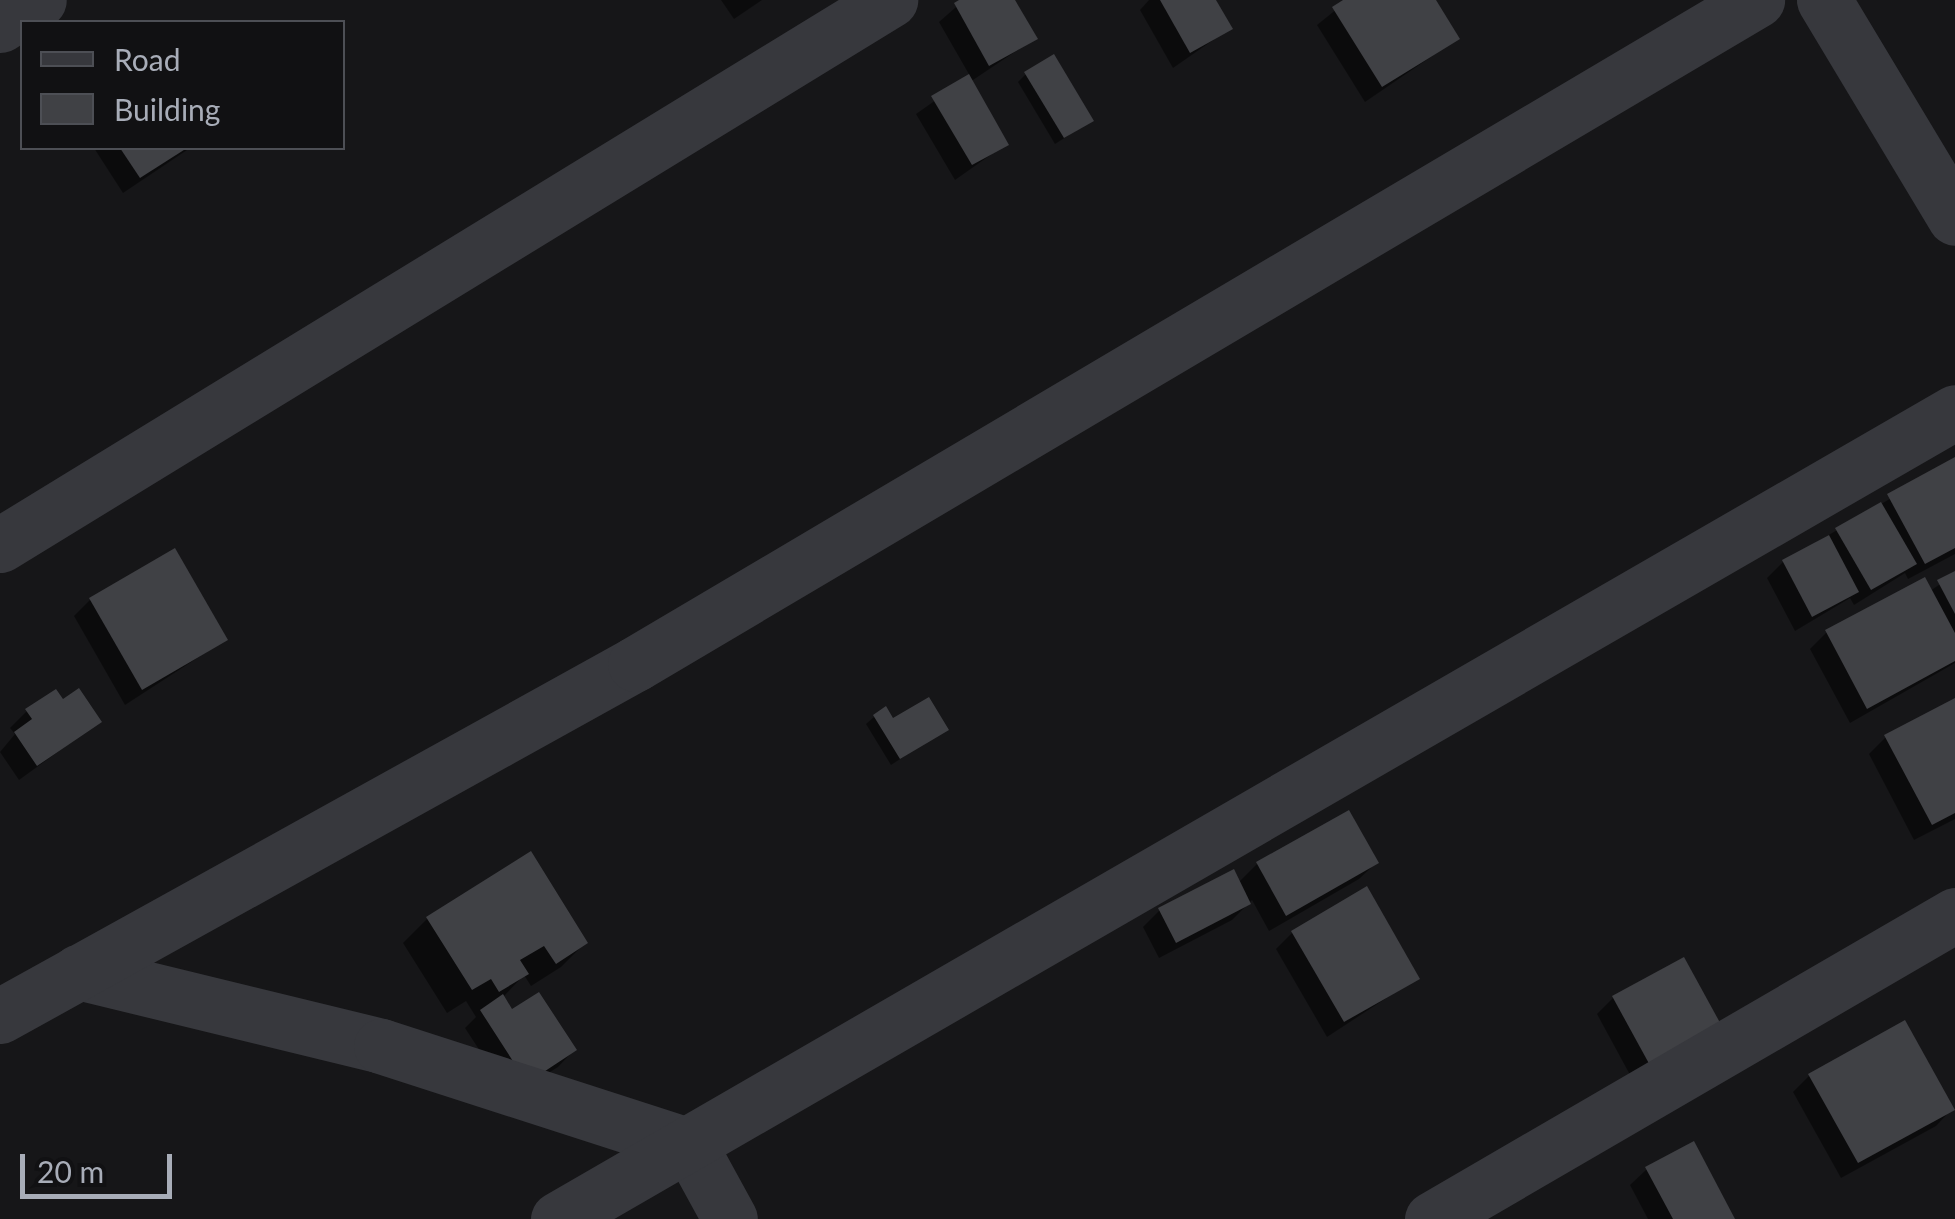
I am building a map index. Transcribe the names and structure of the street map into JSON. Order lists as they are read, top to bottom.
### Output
{
  "legend": ["Road", "Building"],
  "scale_bar": "20 m"
}
